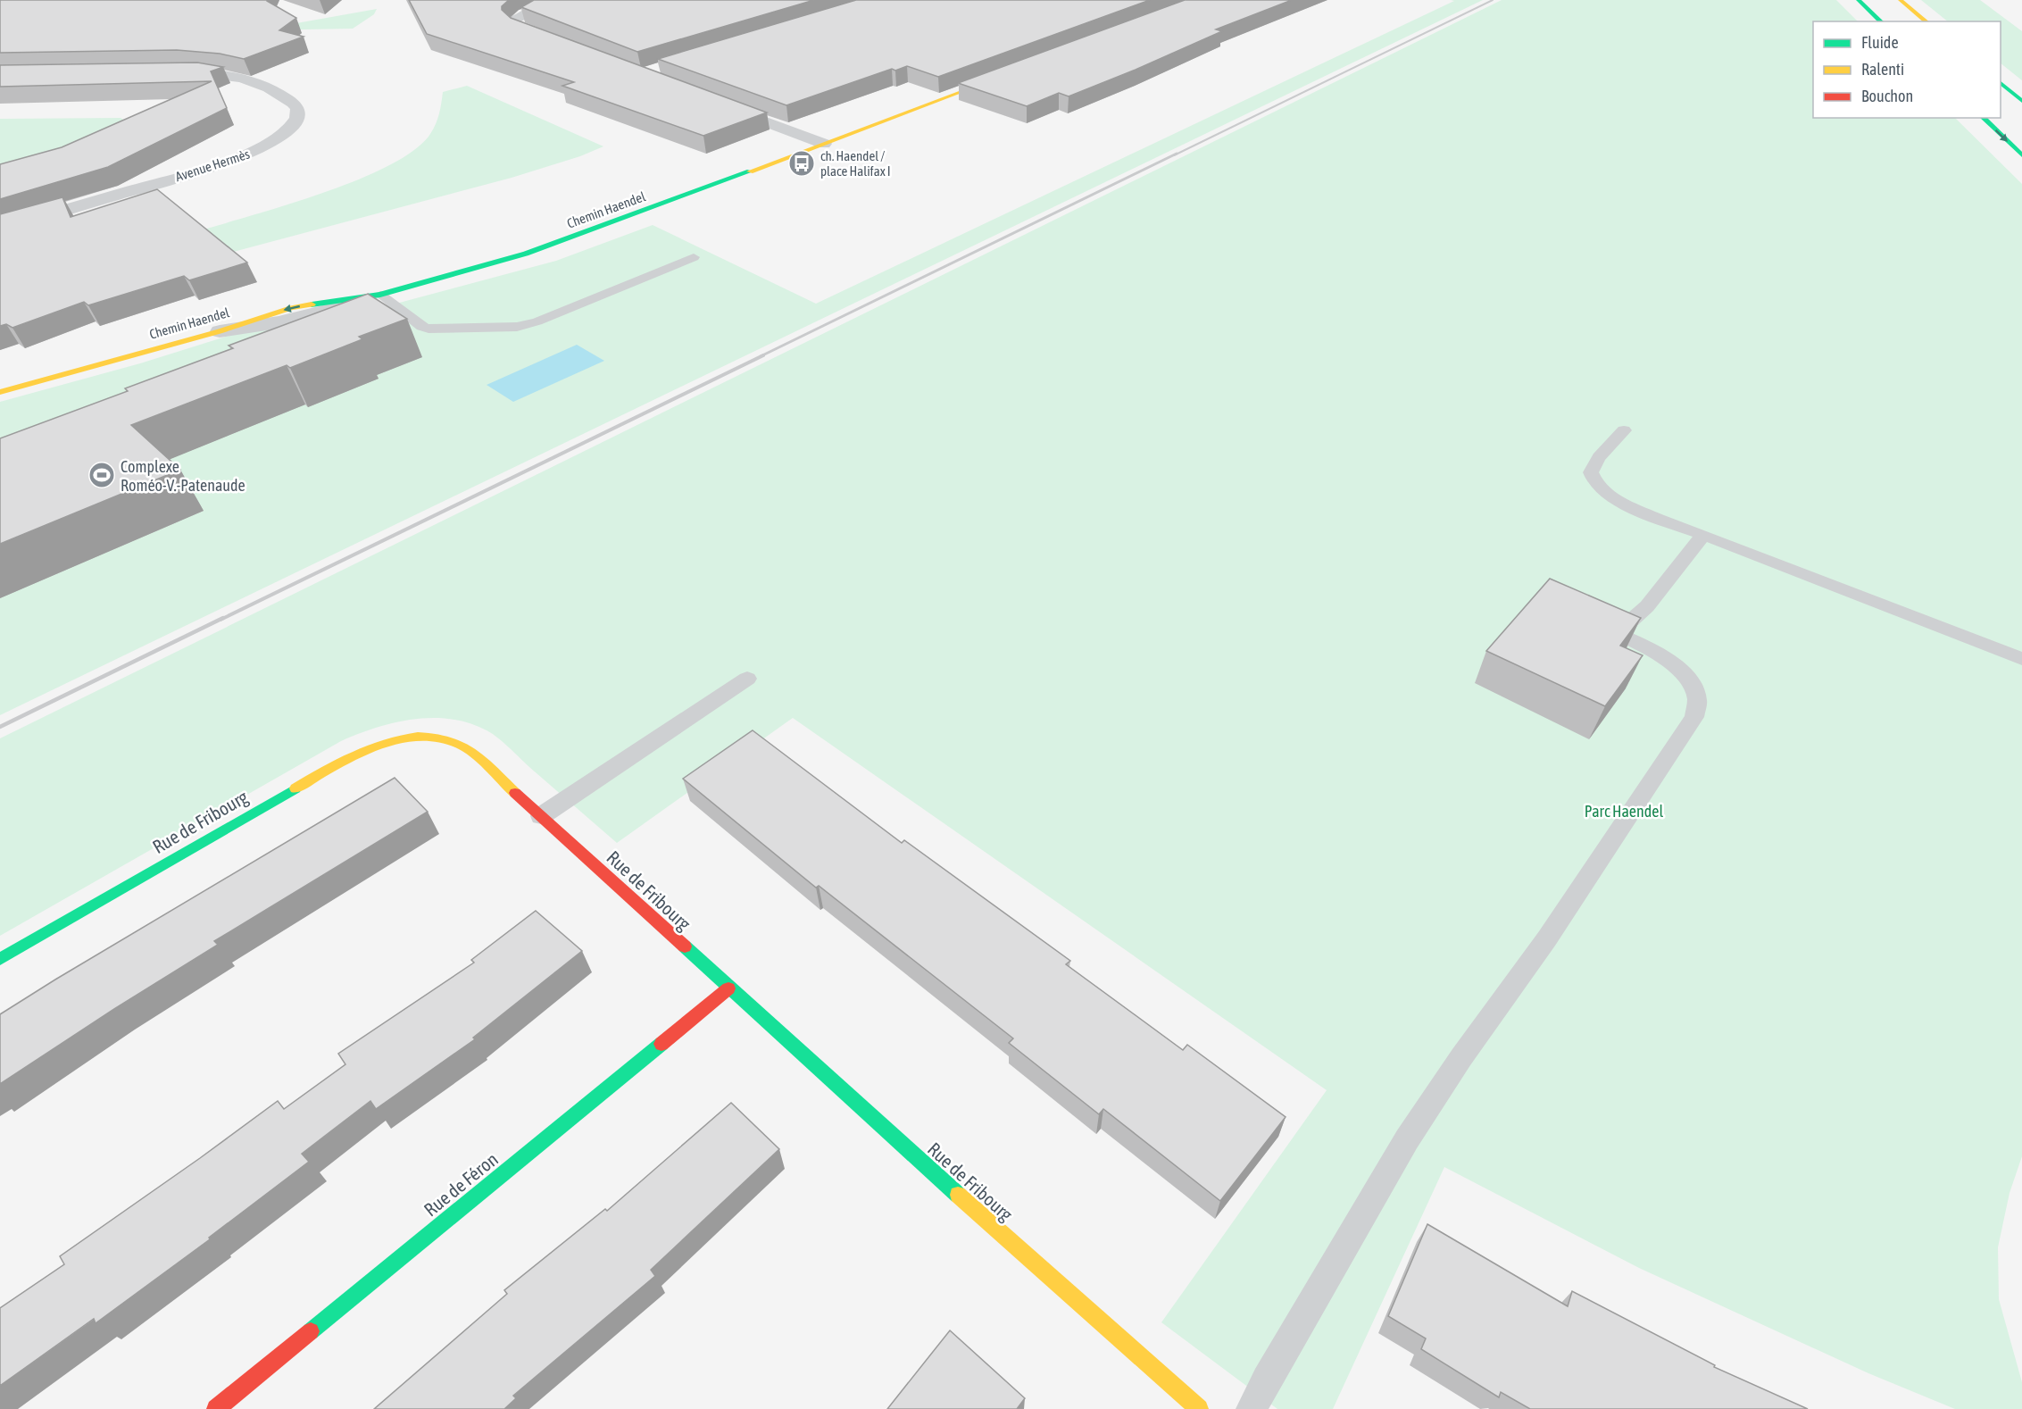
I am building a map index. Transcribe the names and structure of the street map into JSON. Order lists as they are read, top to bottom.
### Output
{
  "streets": {
    "main road": ["Chemin Haendel", "Rue de Fribourg", "Rue de Féron"],
    "street": ["Avenue Hermès"]
  },
  "crossings": [
    ["Rue de Fribourg", "Rue de Féron"]
  ],
  "parks": ["Parc Haendel"],
  "places": {
    "bus stop": ["ch. Haendel / place Halifax I"],
    "sports": ["Complexe Roméo-V.-Patenaude"]
  },
  "legend": ["Fluide", "Ralenti", "Bouchon"]
}
